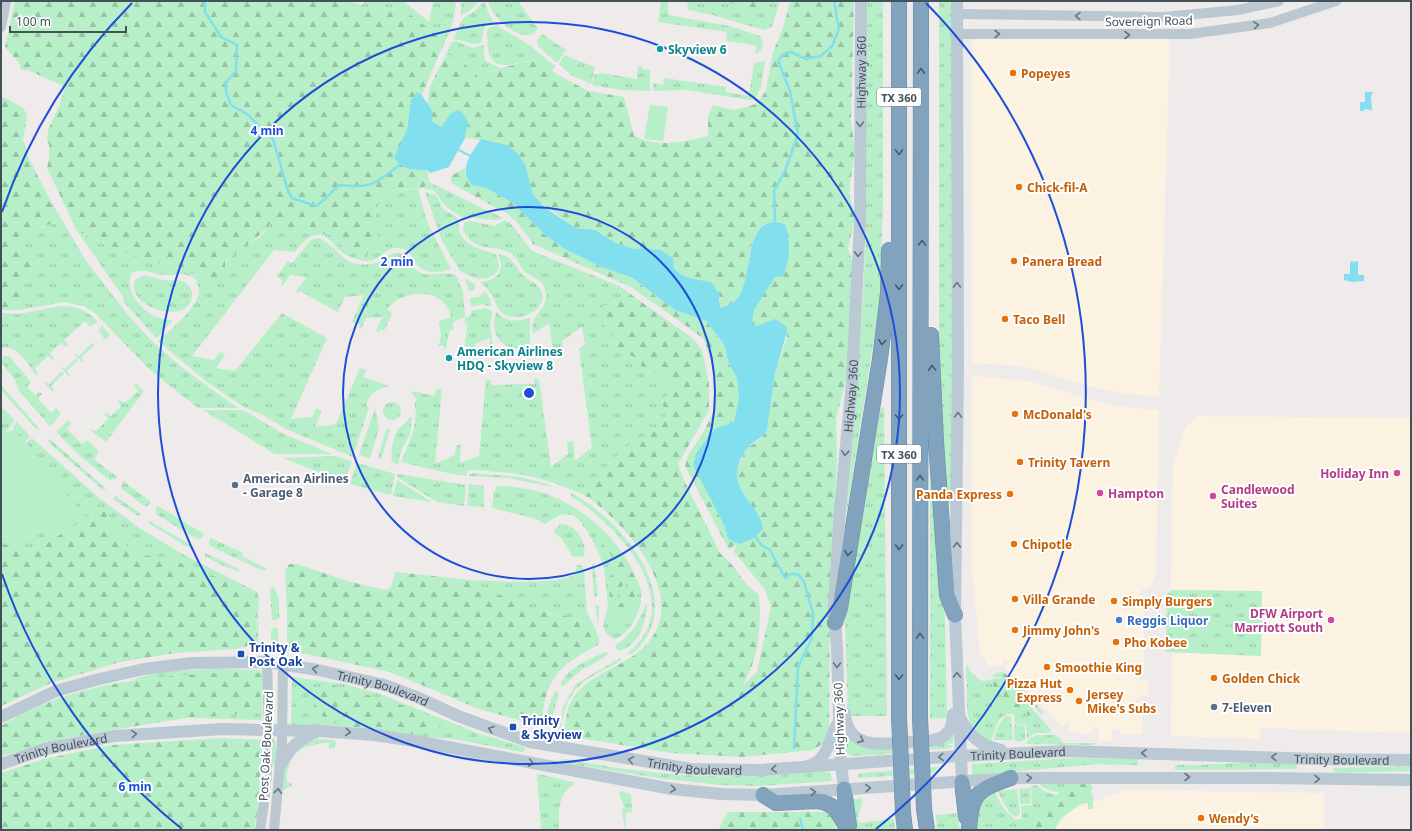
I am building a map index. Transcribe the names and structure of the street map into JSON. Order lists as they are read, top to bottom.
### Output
{
  "streets": {
    "highway": ["TX 360"],
    "main road": ["Highway 360", "Trinity Boulevard"],
    "street": ["Sovereign Road", "Post Oak Boulevard"]
  },
  "crossings": [
    ["Highway 360", "Trinity Boulevard"],
    ["Trinity Boulevard", "Post Oak Boulevard"]
  ],
  "places": {
    "other": [
      "Skyview 6",
      "Popeyes",
      "Chick-fil-A",
      "Panera Bread",
      "Taco Bell",
      "American Airlines HDQ - Skyview 8",
      "McDonald's",
      "Trinity Tavern",
      "Holiday Inn",
      "American Airlines - Garage 8",
      "Hampton",
      "Panda Express",
      "Candlewood Suites",
      "Chipotle",
      "Villa Grande",
      "Simply Burgers",
      "Reggis Liquor",
      "DFW Airport Marriott South",
      "Jimmy John's",
      "Pho Kobee",
      "Smoothie King",
      "Golden Chick",
      "Pizza Hut Express",
      "Jersey Mike's Subs",
      "7-Eleven",
      "Wendy's"
    ],
    "transit": ["Trinity & Post Oak", "Trinity & Skyview"]
  },
  "scale_bar": "100 m",
  "rings": ["4 min", "2 min", "6 min"]
}
